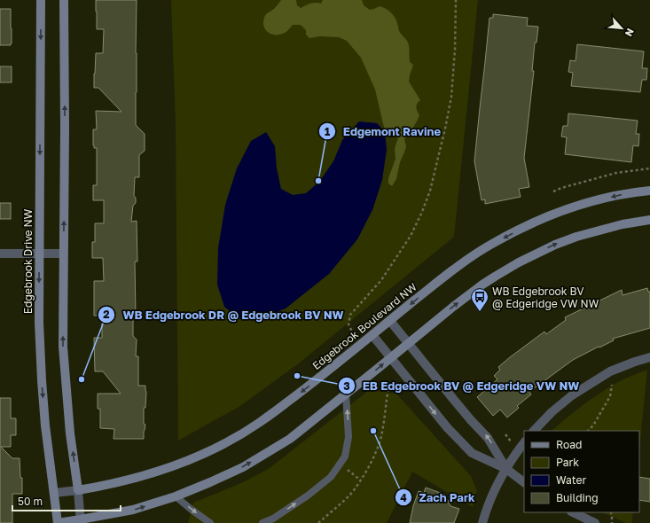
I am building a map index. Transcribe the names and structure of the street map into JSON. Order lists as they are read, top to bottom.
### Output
{
  "streets": {
    "street": ["Edgebrook Drive NW", "Edgebrook Boulevard NW"]
  },
  "crossings": [
    ["Edgebrook Drive NW", "Edgebrook Boulevard NW"]
  ],
  "places": {
    "other": [
      "Edgemont Ravine",
      "EB Edgebrook BV @ Edgeridge VW NW",
      "WB Edgebrook DR @ Edgebrook BV NW",
      "Zach Park"
    ],
    "bus stop": ["WB Edgebrook BV @ Edgeridge VW NW"]
  },
  "legend": [
    "Road",
    "Park",
    "Water",
    "Building"
  ],
  "scale_bar": "50 m",
  "north": "bottom right"
}
